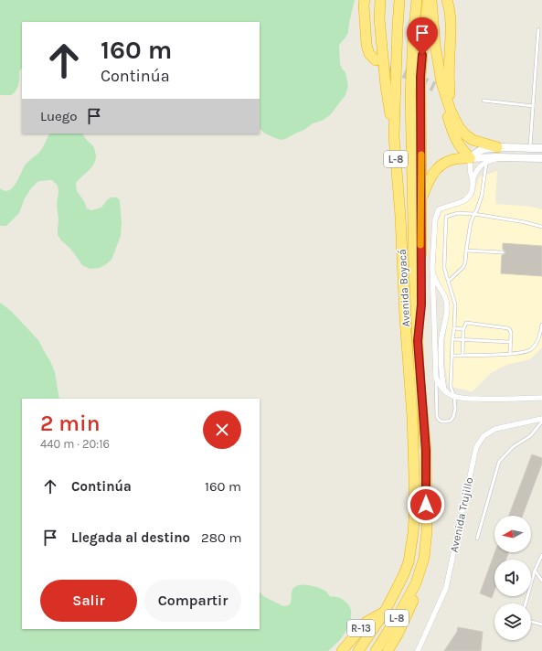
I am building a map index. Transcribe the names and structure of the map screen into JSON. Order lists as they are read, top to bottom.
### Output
{
  "streets": {
    "highway": ["L-8", "Avenida Boyacá", "R-13"],
    "street": ["Avenida Trujillo"]
  },
  "crossings": [
    ["Avenida Boyacá", "R-13"]
  ],
  "north": "left",
  "page": {
    "turn": ["160 m", "Continúa"],
    "then": "Luego",
    "heading": ["2 min", "440 m · 20:16"],
    "list": [
      {
        "name": "Continúa",
        "value": "160 m"
      },
      {
        "name": "Llegada al destino",
        "value": "280 m"
      }
    ],
    "buttons": ["Salir", "Compartir"]
  }
}
